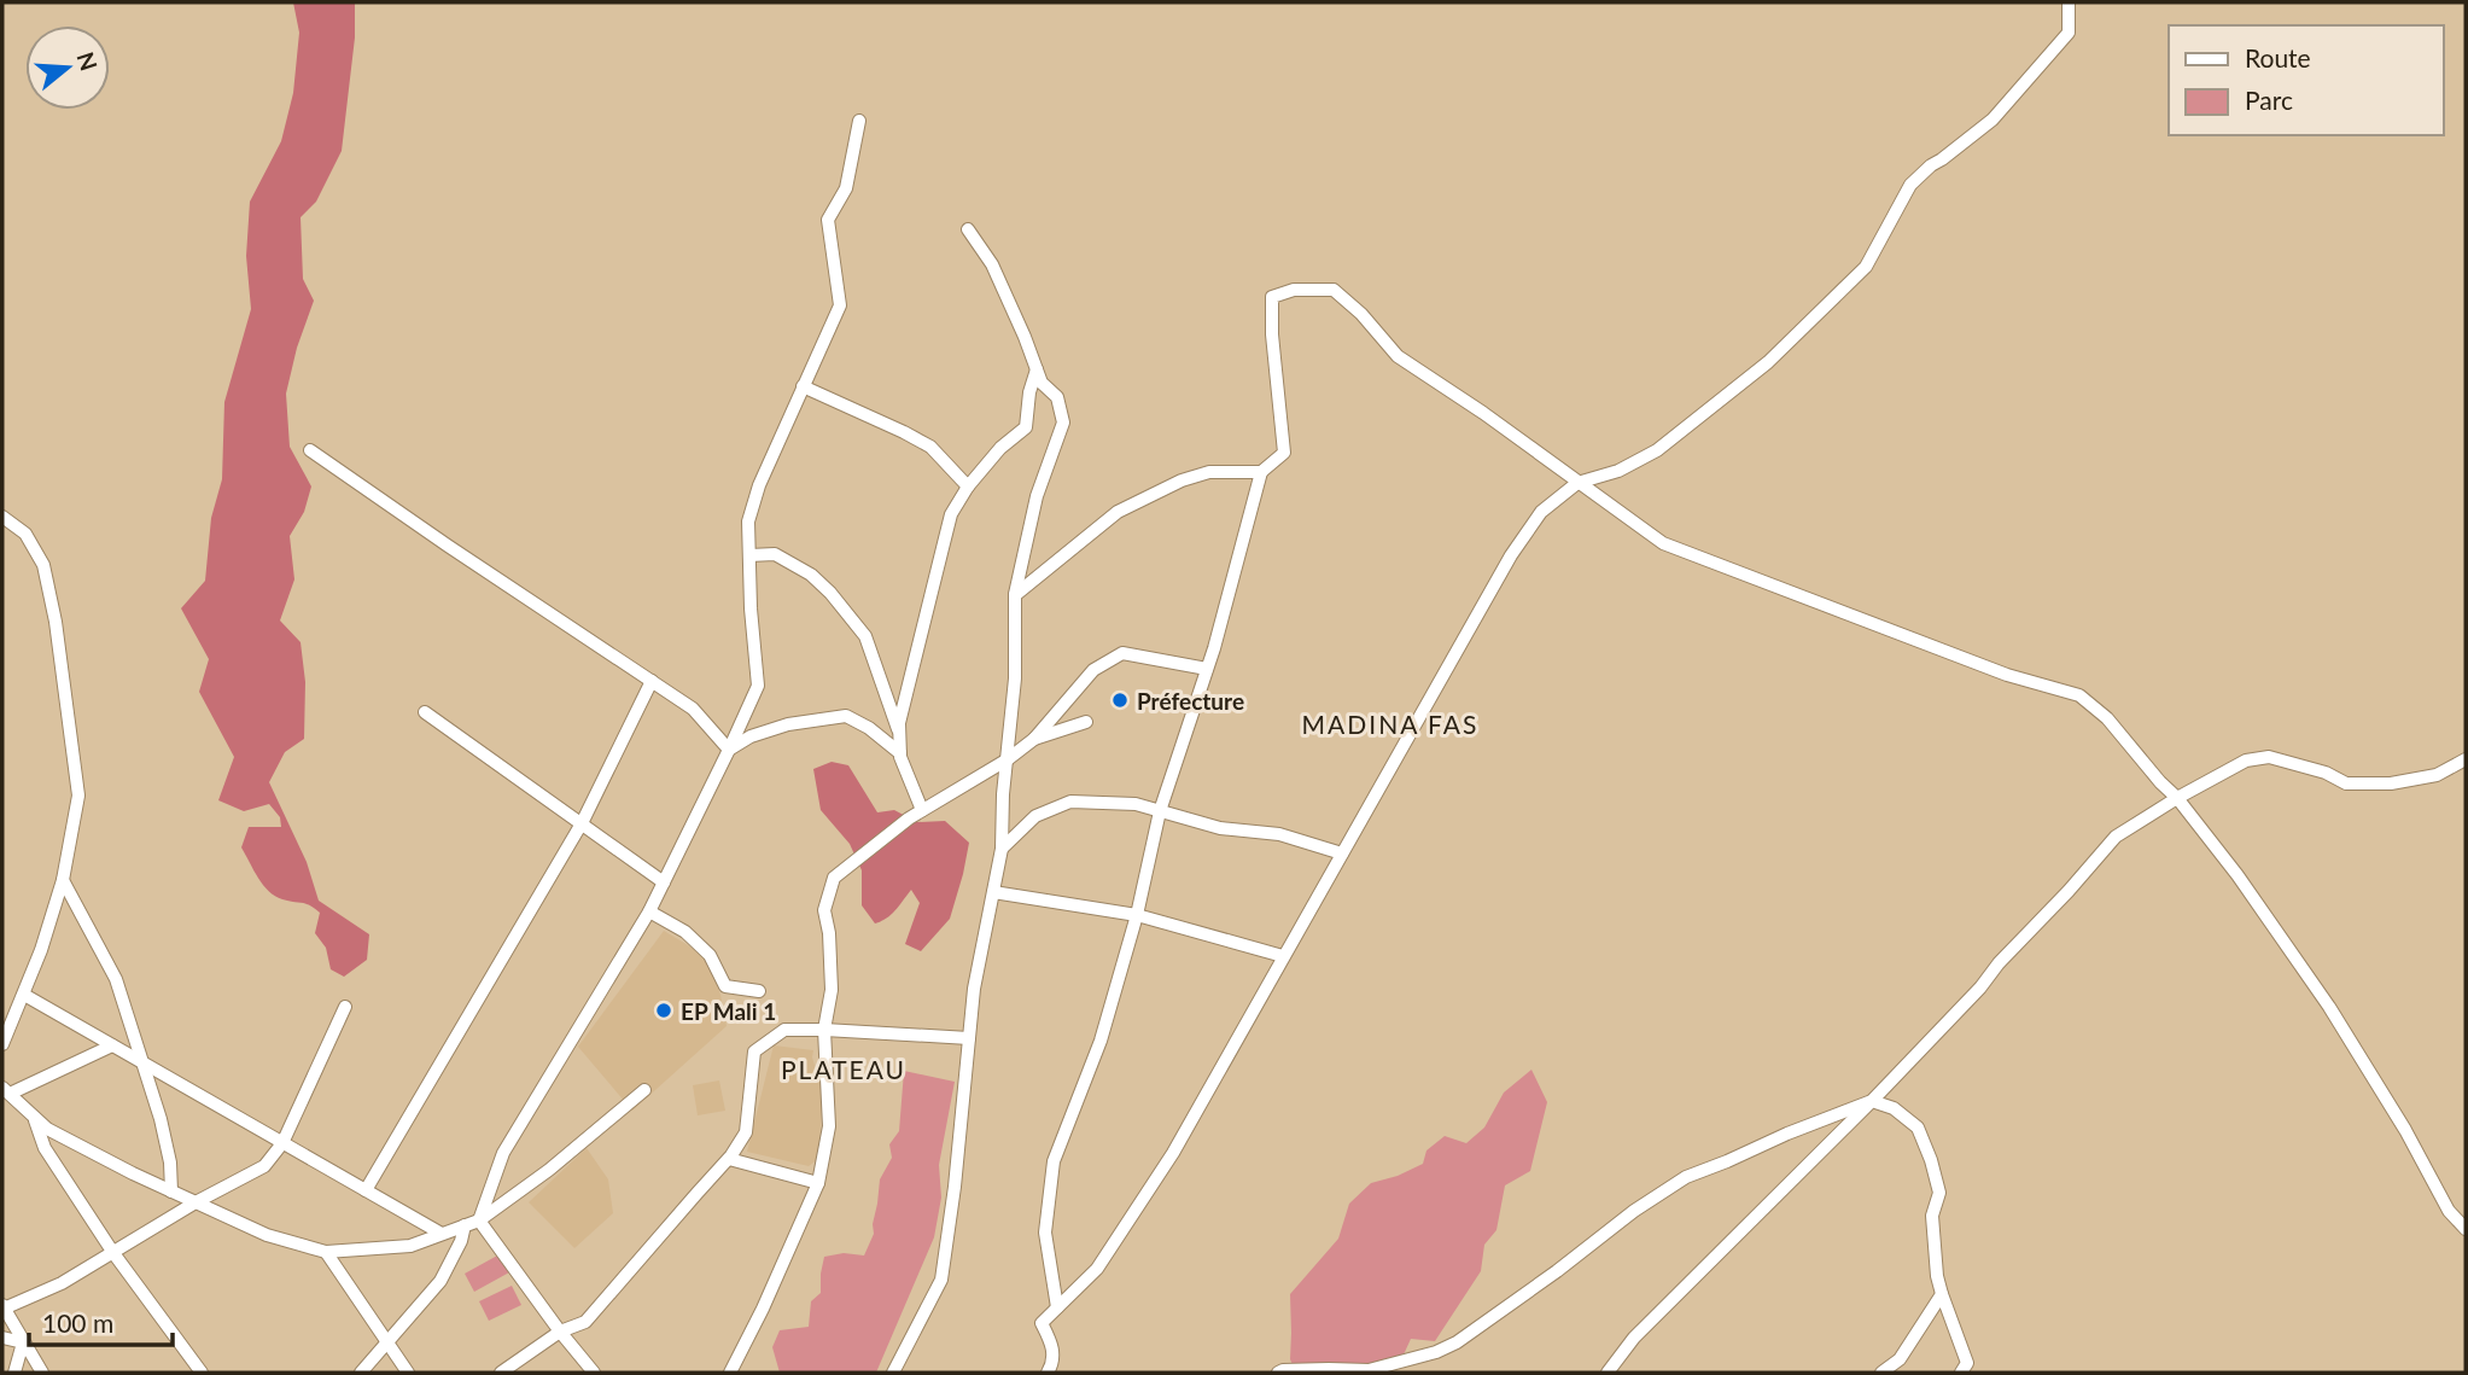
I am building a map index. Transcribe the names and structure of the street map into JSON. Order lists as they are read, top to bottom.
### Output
{
  "districts": ["MADINA FAS", "PLATEAU"],
  "places": ["Préfecture", "EP Mali 1"],
  "legend": ["Route", "Parc"],
  "scale_bar": "100 m",
  "north": "right"
}
